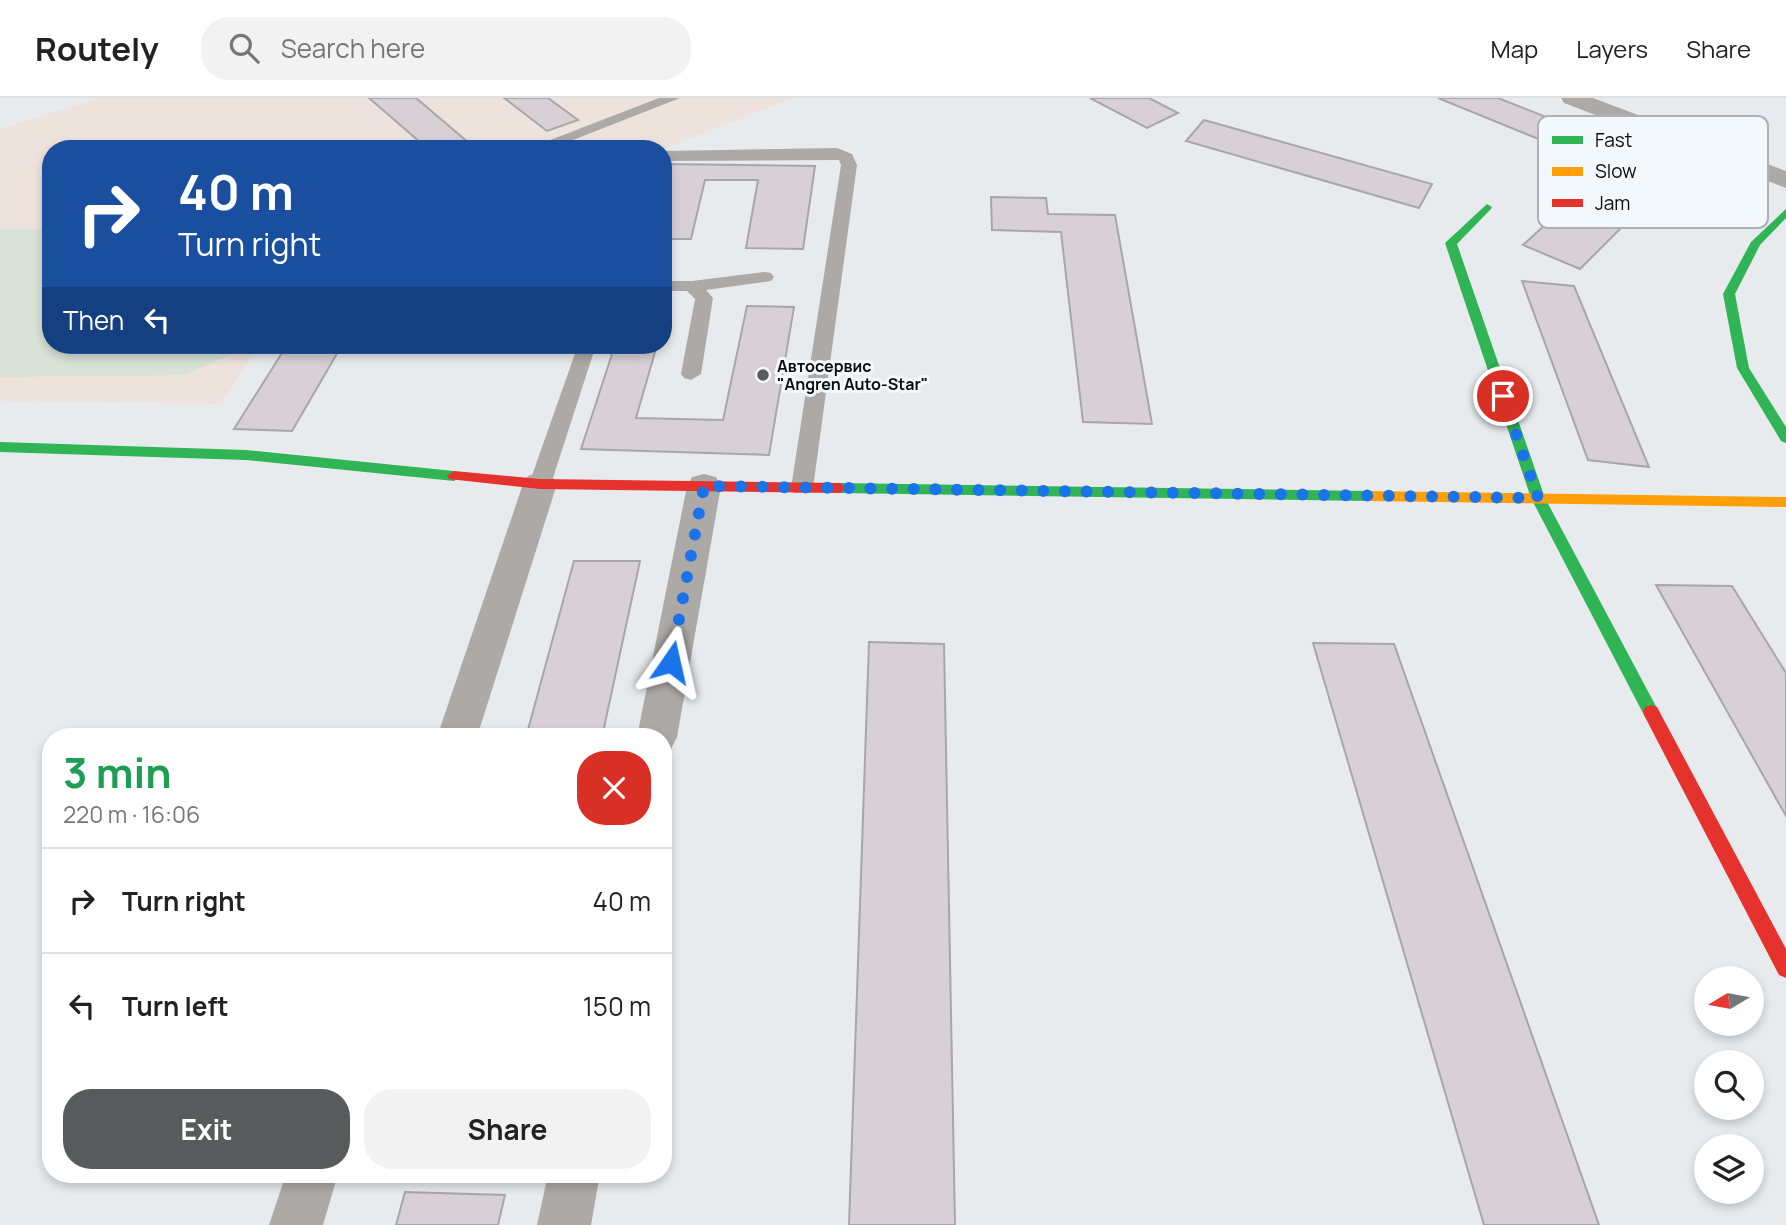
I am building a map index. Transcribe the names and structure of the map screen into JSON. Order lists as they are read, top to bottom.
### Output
{
  "places": ["Автосервис \"Angren Auto-Star\""],
  "legend": ["Fast", "Slow", "Jam"],
  "north": "left",
  "page": {
    "header": "Routely",
    "search": "Search here",
    "nav": ["Map", "Layers", "Share"],
    "turn": ["40 m", "Turn right"],
    "then": "Then",
    "heading": ["3 min", "220 m · 16:06"],
    "list": [
      {
        "name": "Turn right",
        "value": "40 m"
      },
      {
        "name": "Turn left",
        "value": "150 m"
      }
    ],
    "buttons": ["Exit", "Share"]
  }
}
